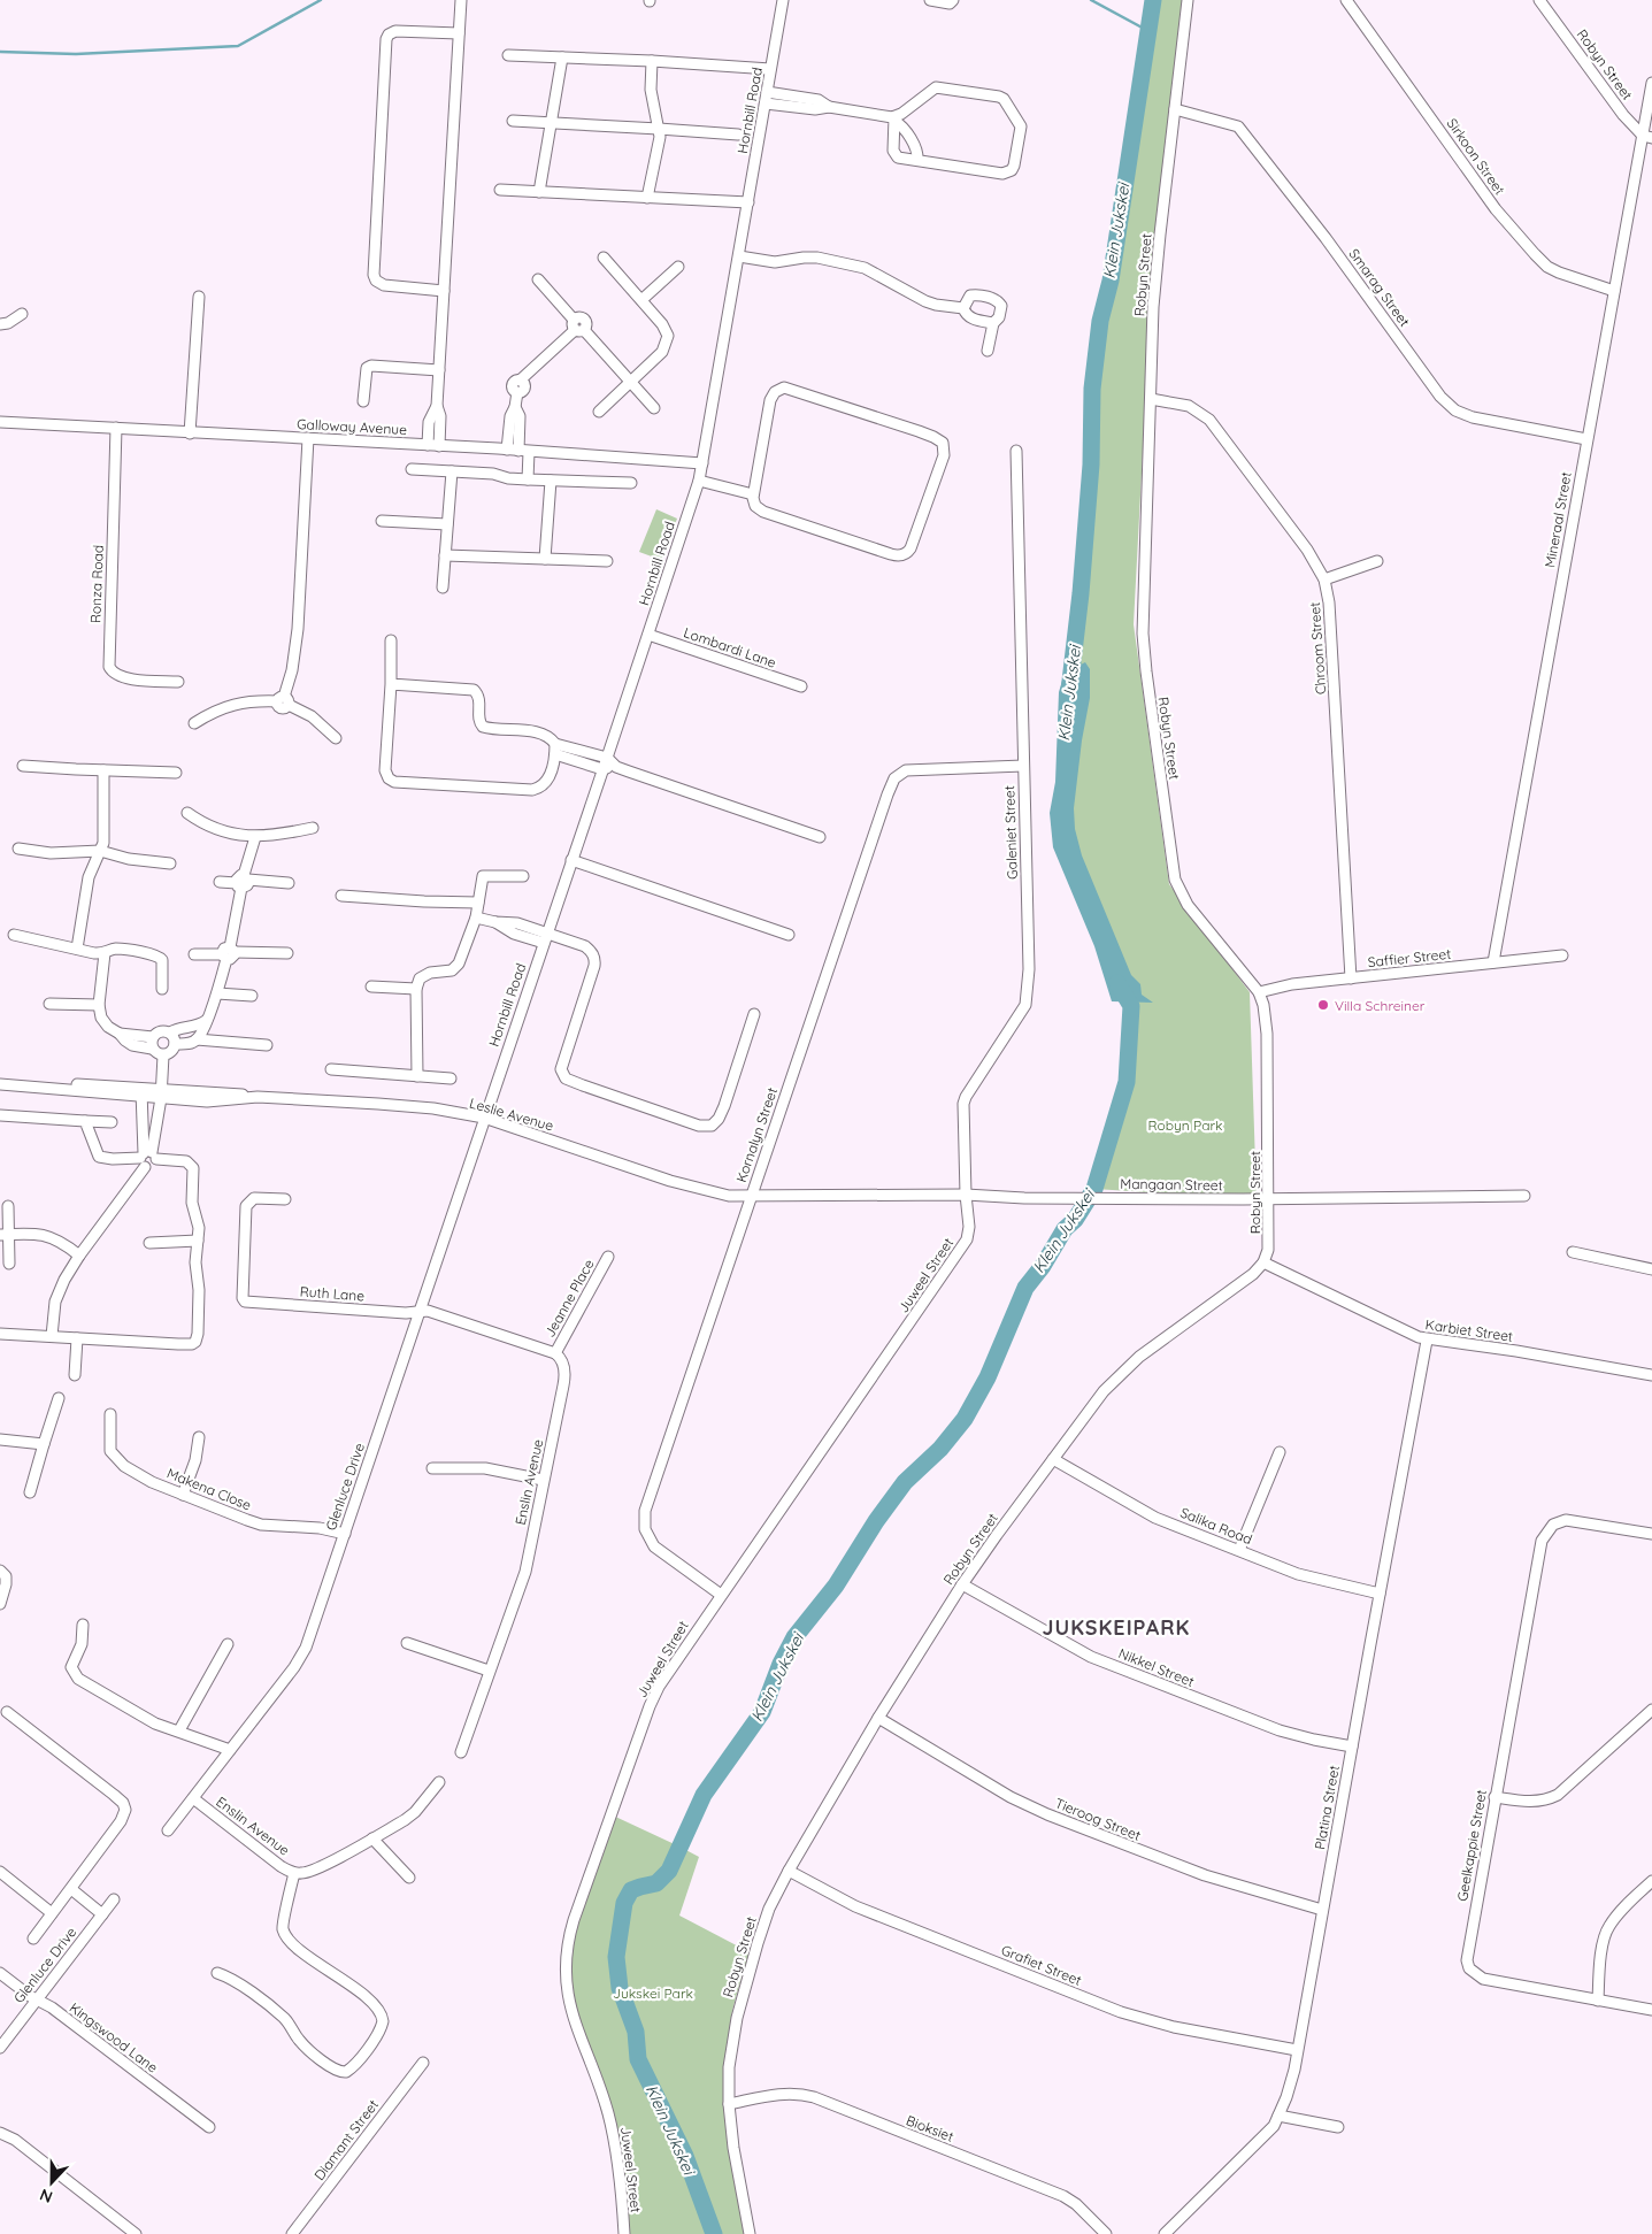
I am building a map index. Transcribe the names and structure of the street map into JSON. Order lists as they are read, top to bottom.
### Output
{
  "streets": {
    "street": [
      "Robyn Street",
      "Hornbill Road",
      "Sirkoon Street",
      "Smarag Street",
      "Galloway Avenue",
      "Mineraal Street",
      "Ronza Road",
      "Lombardi Lane",
      "Chroom Street",
      "Galeniet Street",
      "Saffier Street",
      "Leslie Avenue",
      "Kornalyn Street",
      "Mangaan Street",
      "Juweel Street",
      "Ruth Lane",
      "Jeanne Place",
      "Karbiet Street",
      "Enslin Avenue",
      "Glenluce Drive",
      "Makena Close",
      "Salika Road",
      "Nikkel Street",
      "Platina Street",
      "Tieroog Street",
      "Geelkappie Street",
      "Grafiet Street",
      "Kingswood Lane",
      "Bioksiet",
      "Diamant Street"
    ]
  },
  "crossings": [
    ["Robyn Street", "Smarag Street"],
    ["Robyn Street", "Mineraal Street"],
    ["Robyn Street", "Chroom Street"],
    ["Robyn Street", "Saffier Street"],
    ["Robyn Street", "Mangaan Street"],
    ["Robyn Street", "Karbiet Street"],
    ["Robyn Street", "Salika Road"],
    ["Robyn Street", "Nikkel Street"],
    ["Robyn Street", "Tieroog Street"],
    ["Robyn Street", "Grafiet Street"],
    ["Robyn Street", "Bioksiet"],
    ["Hornbill Road", "Galloway Avenue"],
    ["Hornbill Road", "Lombardi Lane"],
    ["Hornbill Road", "Leslie Avenue"],
    ["Hornbill Road", "Glenluce Drive"],
    ["Sirkoon Street", "Mineraal Street"],
    ["Smarag Street", "Mineraal Street"],
    ["Galloway Avenue", "Ronza Road"],
    ["Mineraal Street", "Saffier Street"],
    ["Chroom Street", "Saffier Street"],
    ["Galeniet Street", "Kornalyn Street"],
    ["Galeniet Street", "Mangaan Street"],
    ["Galeniet Street", "Juweel Street"],
    ["Leslie Avenue", "Kornalyn Street"],
    ["Leslie Avenue", "Mangaan Street"],
    ["Leslie Avenue", "Glenluce Drive"],
    ["Kornalyn Street", "Mangaan Street"],
    ["Kornalyn Street", "Juweel Street"],
    ["Mangaan Street", "Juweel Street"],
    ["Ruth Lane", "Glenluce Drive"],
    ["Jeanne Place", "Enslin Avenue"],
    ["Karbiet Street", "Platina Street"],
    ["Enslin Avenue", "Glenluce Drive"],
    ["Glenluce Drive", "Makena Close"],
    ["Glenluce Drive", "Kingswood Lane"],
    ["Salika Road", "Platina Street"],
    ["Nikkel Street", "Platina Street"],
    ["Platina Street", "Tieroog Street"],
    ["Platina Street", "Grafiet Street"]
  ],
  "districts": ["JUKSKEIPARK"],
  "water": ["Klein Jukskei"],
  "parks": ["Robyn Park", "Jukskei Park"],
  "places": ["Villa Schreiner"],
  "north": "bottom"
}
